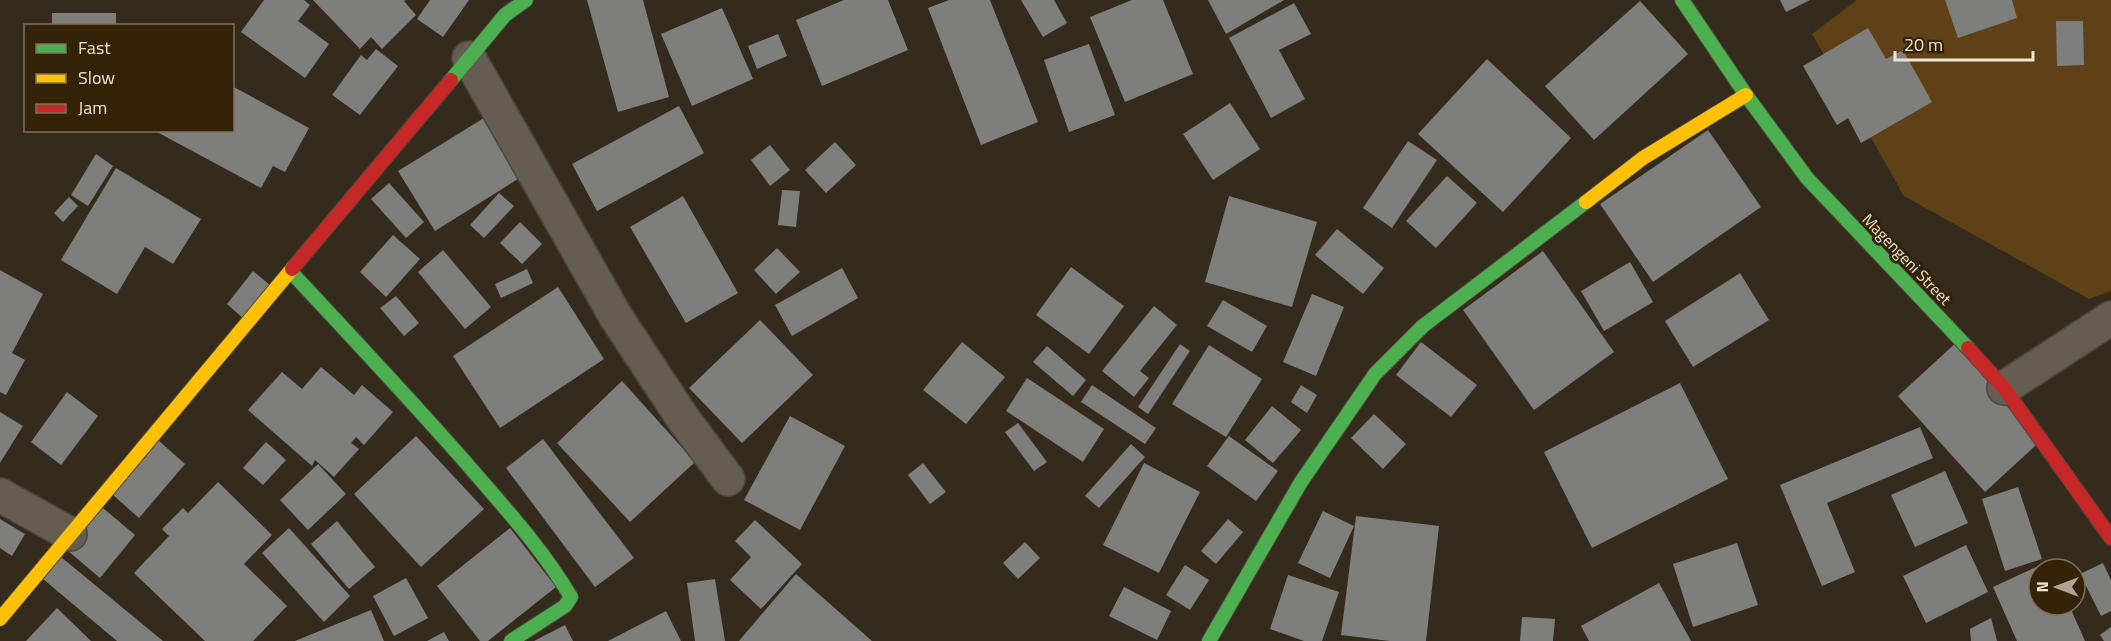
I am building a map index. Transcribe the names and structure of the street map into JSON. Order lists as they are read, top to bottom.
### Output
{
  "streets": {
    "street": ["Magengeni Street"]
  },
  "legend": ["Fast", "Slow", "Jam"],
  "scale_bar": "20 m",
  "north": "left"
}
